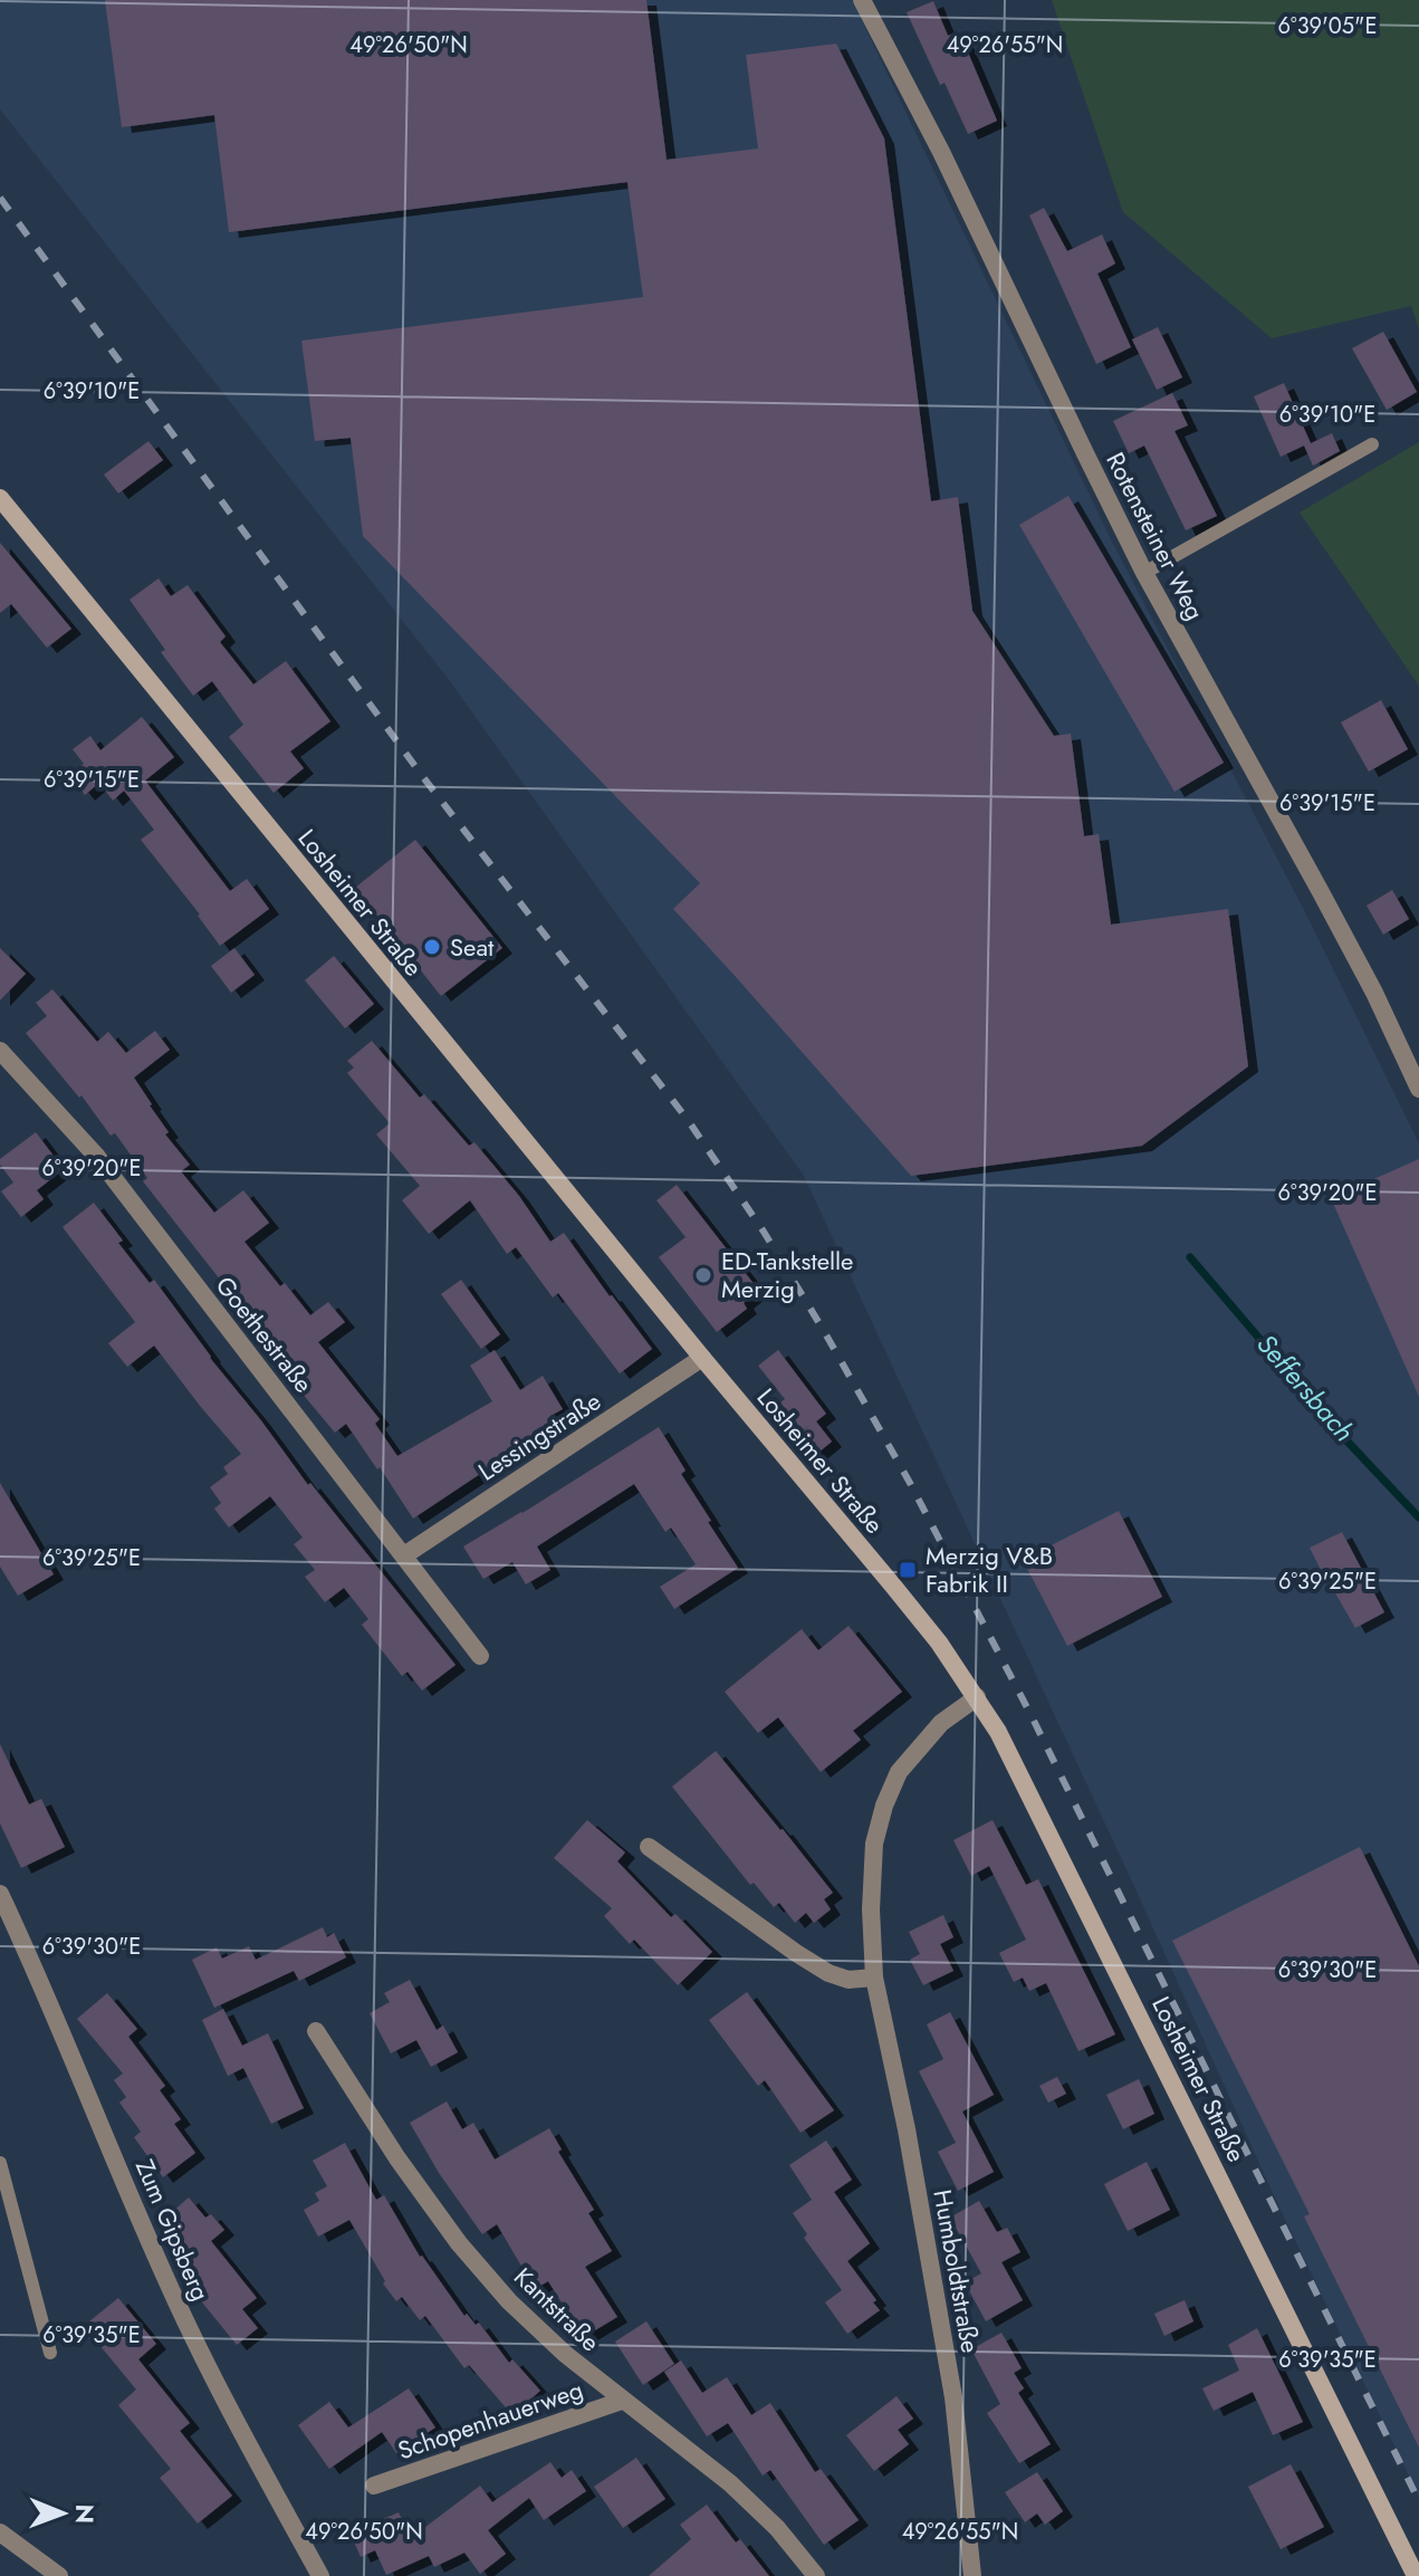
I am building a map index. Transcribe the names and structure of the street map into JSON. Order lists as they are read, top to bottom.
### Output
{
  "streets": {
    "main road": ["Losheimer Straße"],
    "street": [
      "Rotensteiner Weg",
      "Goethestraße",
      "Lessingstraße",
      "Zum Gipsberg",
      "Humboldtstraße",
      "Kantstraße",
      "Schopenhauerweg"
    ]
  },
  "crossings": [
    ["Losheimer Straße", "Lessingstraße"],
    ["Losheimer Straße", "Humboldtstraße"],
    ["Goethestraße", "Lessingstraße"],
    ["Kantstraße", "Schopenhauerweg"]
  ],
  "water": ["Seffersbach"],
  "places": {
    "other": ["Seat", "ED-Tankstelle Merzig"],
    "transit": ["Merzig V&B Fabrik II"]
  },
  "north": "right",
  "coordinates": [
    "6°39'05\"E",
    "49°26'50\"N",
    "49°26'55\"N",
    "6°39'10\"E",
    "6°39'15\"E",
    "6°39'20\"E",
    "6°39'25\"E",
    "6°39'30\"E",
    "6°39'35\"E"
  ]
}
